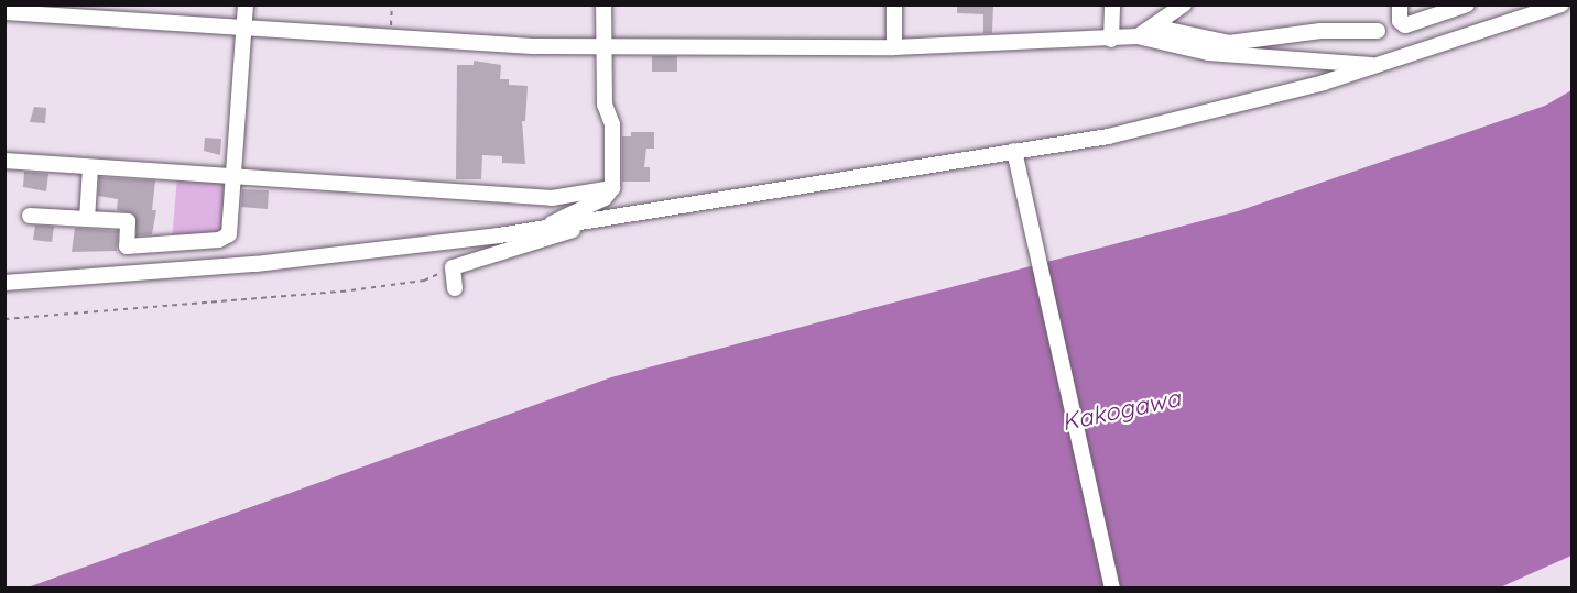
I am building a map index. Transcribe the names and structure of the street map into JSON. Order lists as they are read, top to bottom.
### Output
{
  "water": ["Kakogawa"]
}
